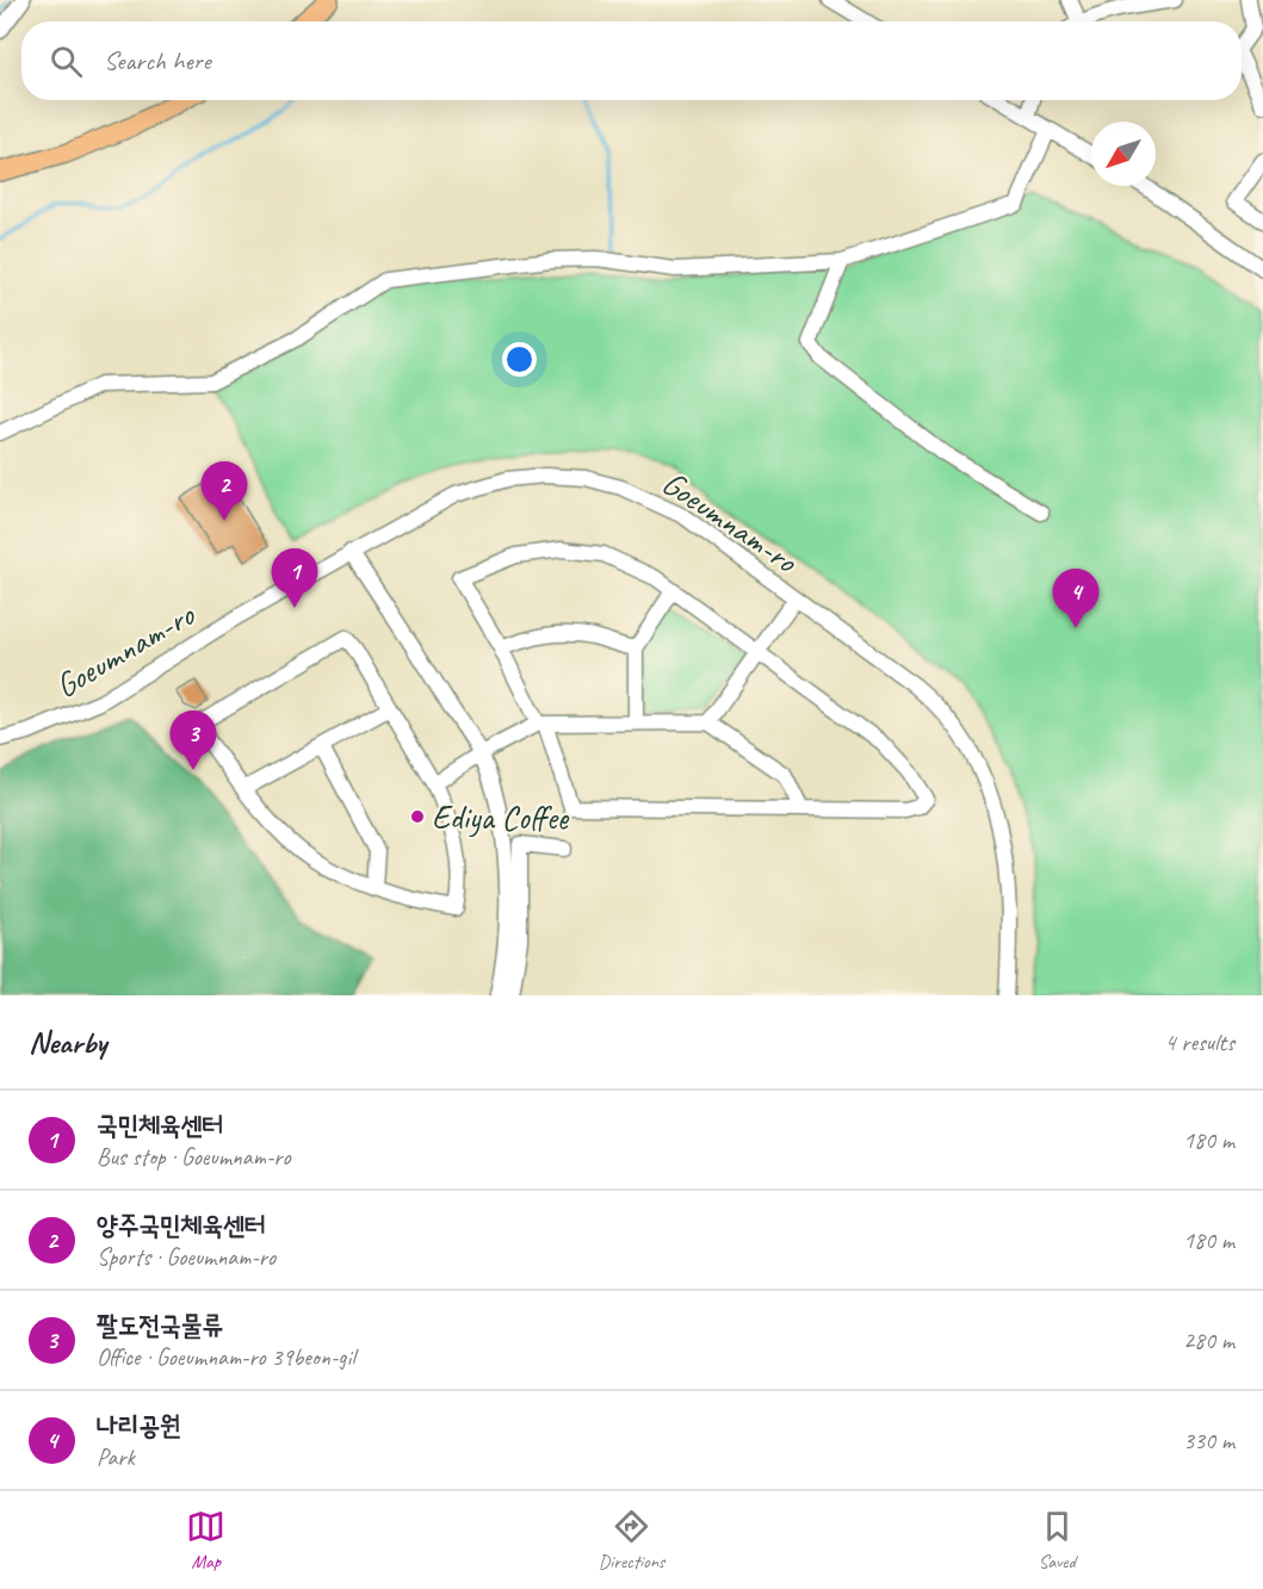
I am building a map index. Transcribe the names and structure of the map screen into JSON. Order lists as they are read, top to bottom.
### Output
{
  "streets": {
    "street": ["Goeumnam-ro"]
  },
  "places": ["Ediya Coffee"],
  "north": "bottom left",
  "page": {
    "search": "Search here",
    "pins": [
      "2",
      "1",
      "4",
      "3"
    ],
    "heading": ["Nearby", "4 results"],
    "list": [
      {
        "mark": "1",
        "name": "국민체육센터",
        "note": "Bus stop · Goeumnam-ro",
        "value": "180 m"
      },
      {
        "mark": "2",
        "name": "양주국민체육센터",
        "note": "Sports · Goeumnam-ro",
        "value": "180 m"
      },
      {
        "mark": "3",
        "name": "팔도전국물류",
        "note": "Office · Goeumnam-ro 39beon-gil",
        "value": "280 m"
      },
      {
        "mark": "4",
        "name": "나리공원",
        "note": "Park",
        "value": "330 m"
      }
    ],
    "nav": ["Map", "Directions", "Saved"]
  }
}
